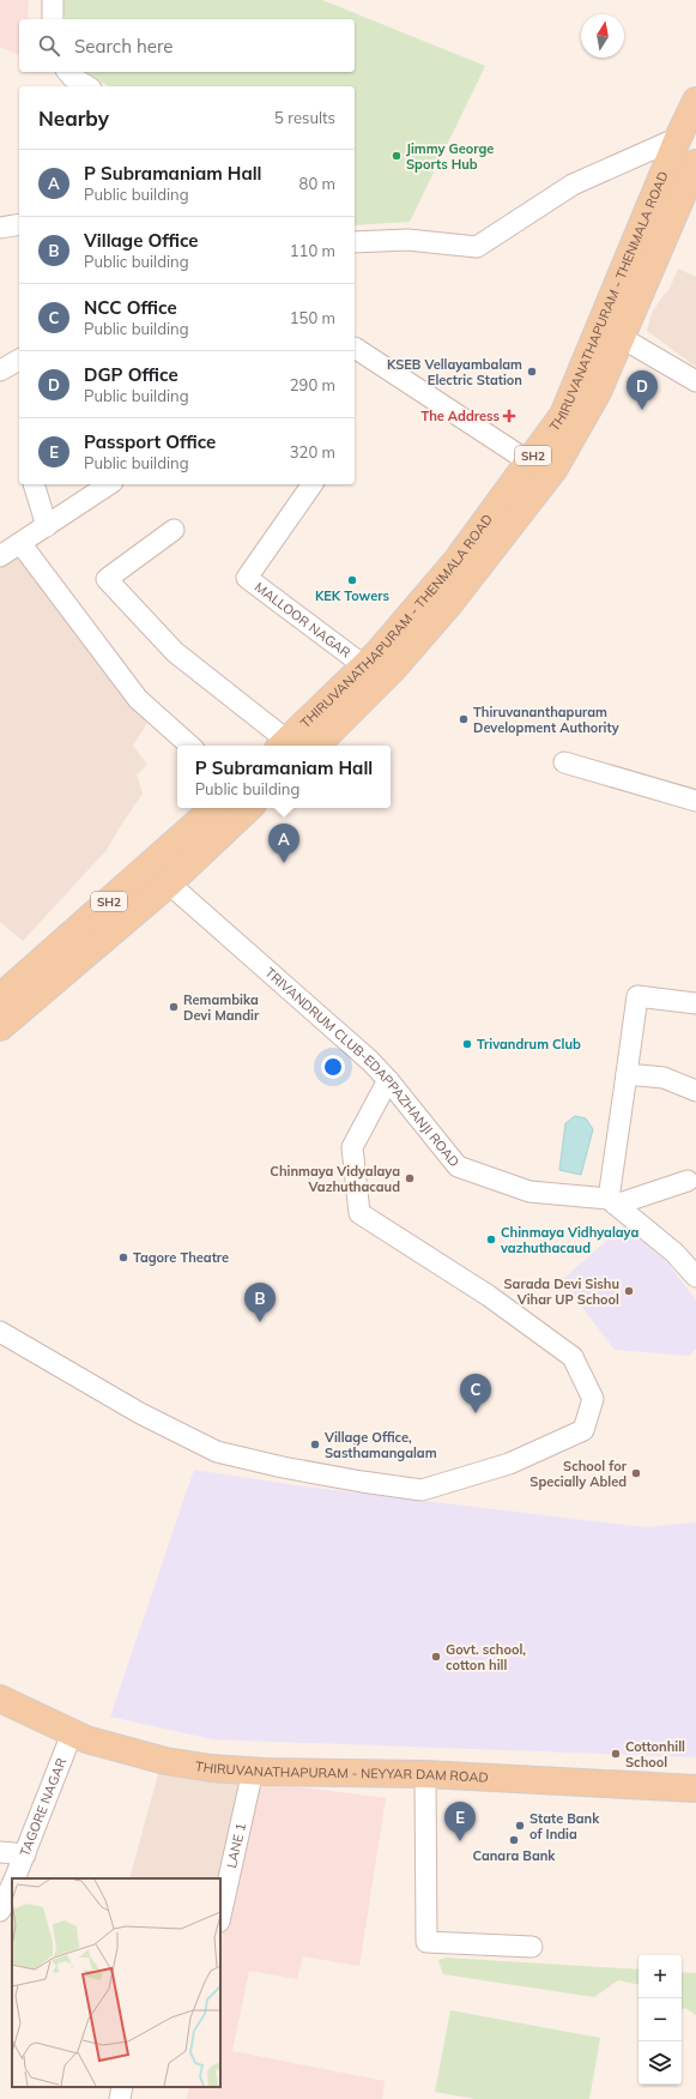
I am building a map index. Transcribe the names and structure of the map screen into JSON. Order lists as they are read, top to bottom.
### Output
{
  "streets": {
    "main road": ["THIRUVANATHAPURAM - THENMALA ROAD", "SH2", "THIRUVANATHAPURAM - NEYYAR DAM ROAD"],
    "street": [
      "MALLOOR NAGAR",
      "TRIVANDRUM CLUB-EDAPPAZHANJI ROAD",
      "TAGORE NAGAR",
      "LANE 1"
    ]
  },
  "crossings": [
    ["THIRUVANATHAPURAM - THENMALA ROAD", "MALLOOR NAGAR"],
    ["THIRUVANATHAPURAM - NEYYAR DAM ROAD", "TAGORE NAGAR"],
    ["THIRUVANATHAPURAM - NEYYAR DAM ROAD", "LANE 1"]
  ],
  "places": {
    "other": [
      "Jimmy George Sports Hub",
      "KSEB Vellayambalam Electric Station",
      "KEK Towers",
      "Thiruvananthapuram Development Authority",
      "Remambika Devi Mandir",
      "Trivandrum Club",
      "Chinmaya Vidyalaya Vazhuthacaud",
      "Chinmaya Vidhyalaya vazhuthacaud",
      "Tagore Theatre",
      "Sarada Devi Sishu Vihar UP School",
      "Village Office, Sasthamangalam",
      "School for Specially Abled",
      "Govt. school, cotton hill",
      "Cottonhill School",
      "State Bank of India",
      "Canara Bank"
    ],
    "health": ["The Address"]
  },
  "north": "top",
  "page": {
    "search": "Search here",
    "heading": ["Nearby", "5 results"],
    "list": [
      {
        "mark": "A",
        "name": "P Subramaniam Hall",
        "note": "Public building",
        "value": "80 m"
      },
      {
        "mark": "B",
        "name": "Village Office",
        "note": "Public building",
        "value": "110 m"
      },
      {
        "mark": "C",
        "name": "NCC Office",
        "note": "Public building",
        "value": "150 m"
      },
      {
        "mark": "D",
        "name": "DGP Office",
        "note": "Public building",
        "value": "290 m"
      },
      {
        "mark": "E",
        "name": "Passport Office",
        "note": "Public building",
        "value": "320 m"
      }
    ],
    "pins": [
      "D",
      "A",
      "B",
      "C",
      "E"
    ],
    "popup": ["P Subramaniam Hall", "Public building"],
    "map_buttons": ["+", "−"]
  }
}
